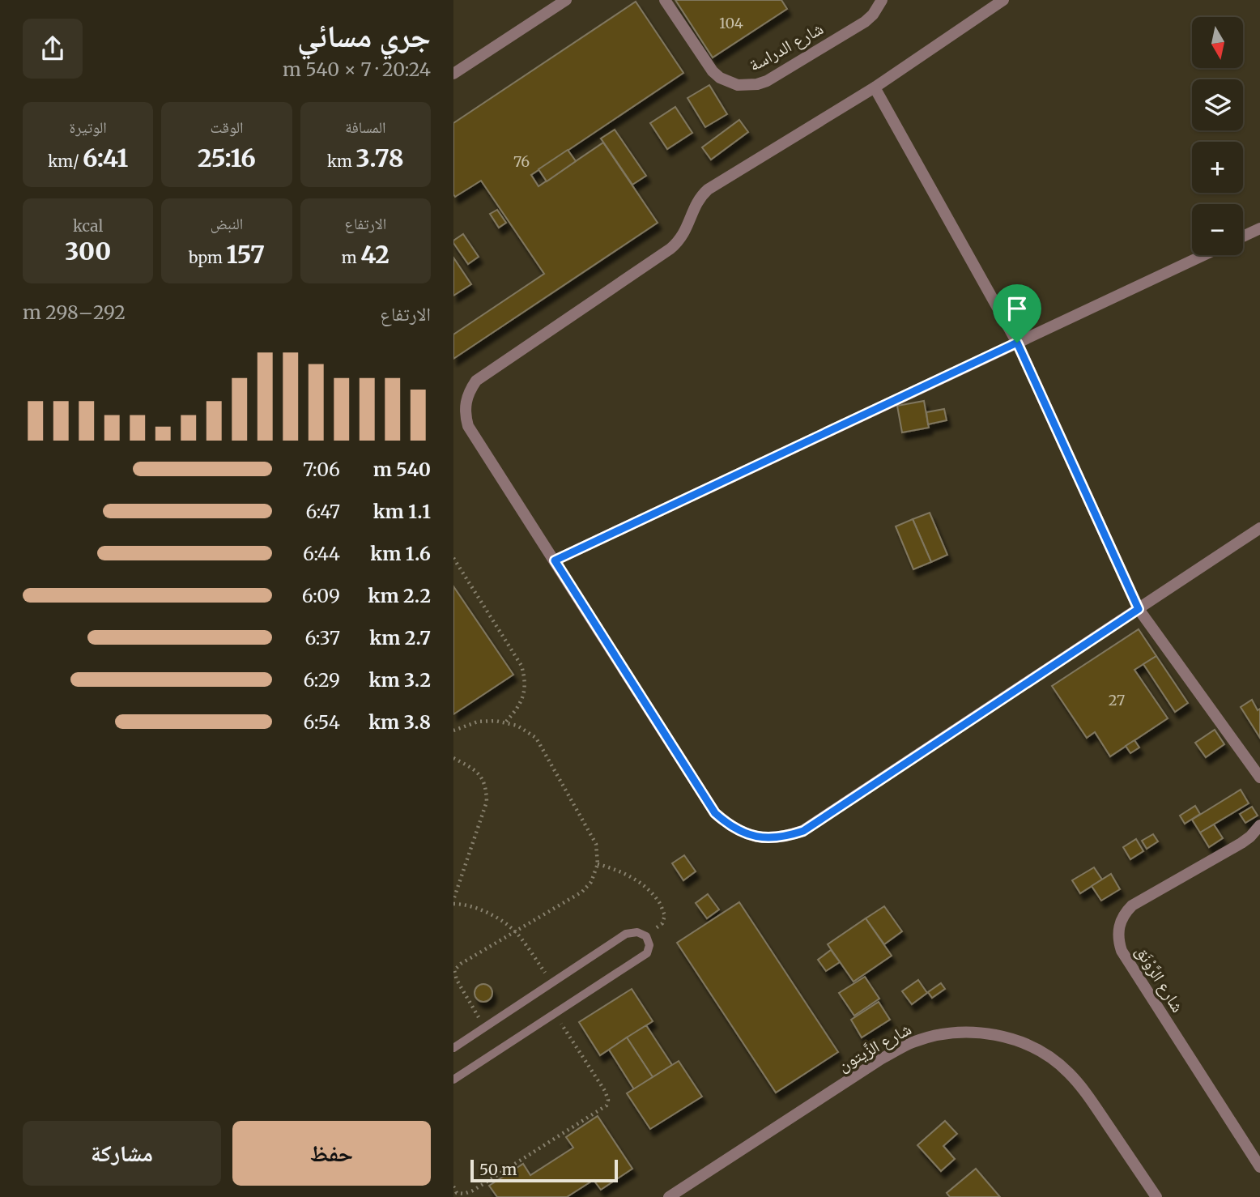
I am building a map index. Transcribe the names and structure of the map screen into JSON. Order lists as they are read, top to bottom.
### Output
{
  "streets": {
    "street": ["شارع الدراسة", "شارع الرَّوْنَق", "شارع الزَّيتون"]
  },
  "house_numbers": ["104", "76", "27"],
  "scale_bar": "50 m",
  "north": "bottom",
  "page": {
    "heading": ["جري مسائي", "20:24 · 7 × 540 m"],
    "map_buttons": ["+", "−"],
    "stats": [
      ["المسافة", "3.78 km"],
      ["الوقت", "25:16"],
      ["الوتيرة", "6:41 /km"],
      ["الارتفاع", "42 m"],
      ["النبض", "157 bpm"],
      ["kcal", "300"]
    ],
    "chart": ["الارتفاع", "292–298 m"],
    "list": [
      {
        "name": "540 m",
        "note": "7:06"
      },
      {
        "name": "1.1 km",
        "note": "6:47"
      },
      {
        "name": "1.6 km",
        "note": "6:44"
      },
      {
        "name": "2.2 km",
        "note": "6:09"
      },
      {
        "name": "2.7 km",
        "note": "6:37"
      },
      {
        "name": "3.2 km",
        "note": "6:29"
      },
      {
        "name": "3.8 km",
        "note": "6:54"
      }
    ],
    "buttons": ["حفظ", "مشاركة"],
    "scale": "50 m"
  }
}
